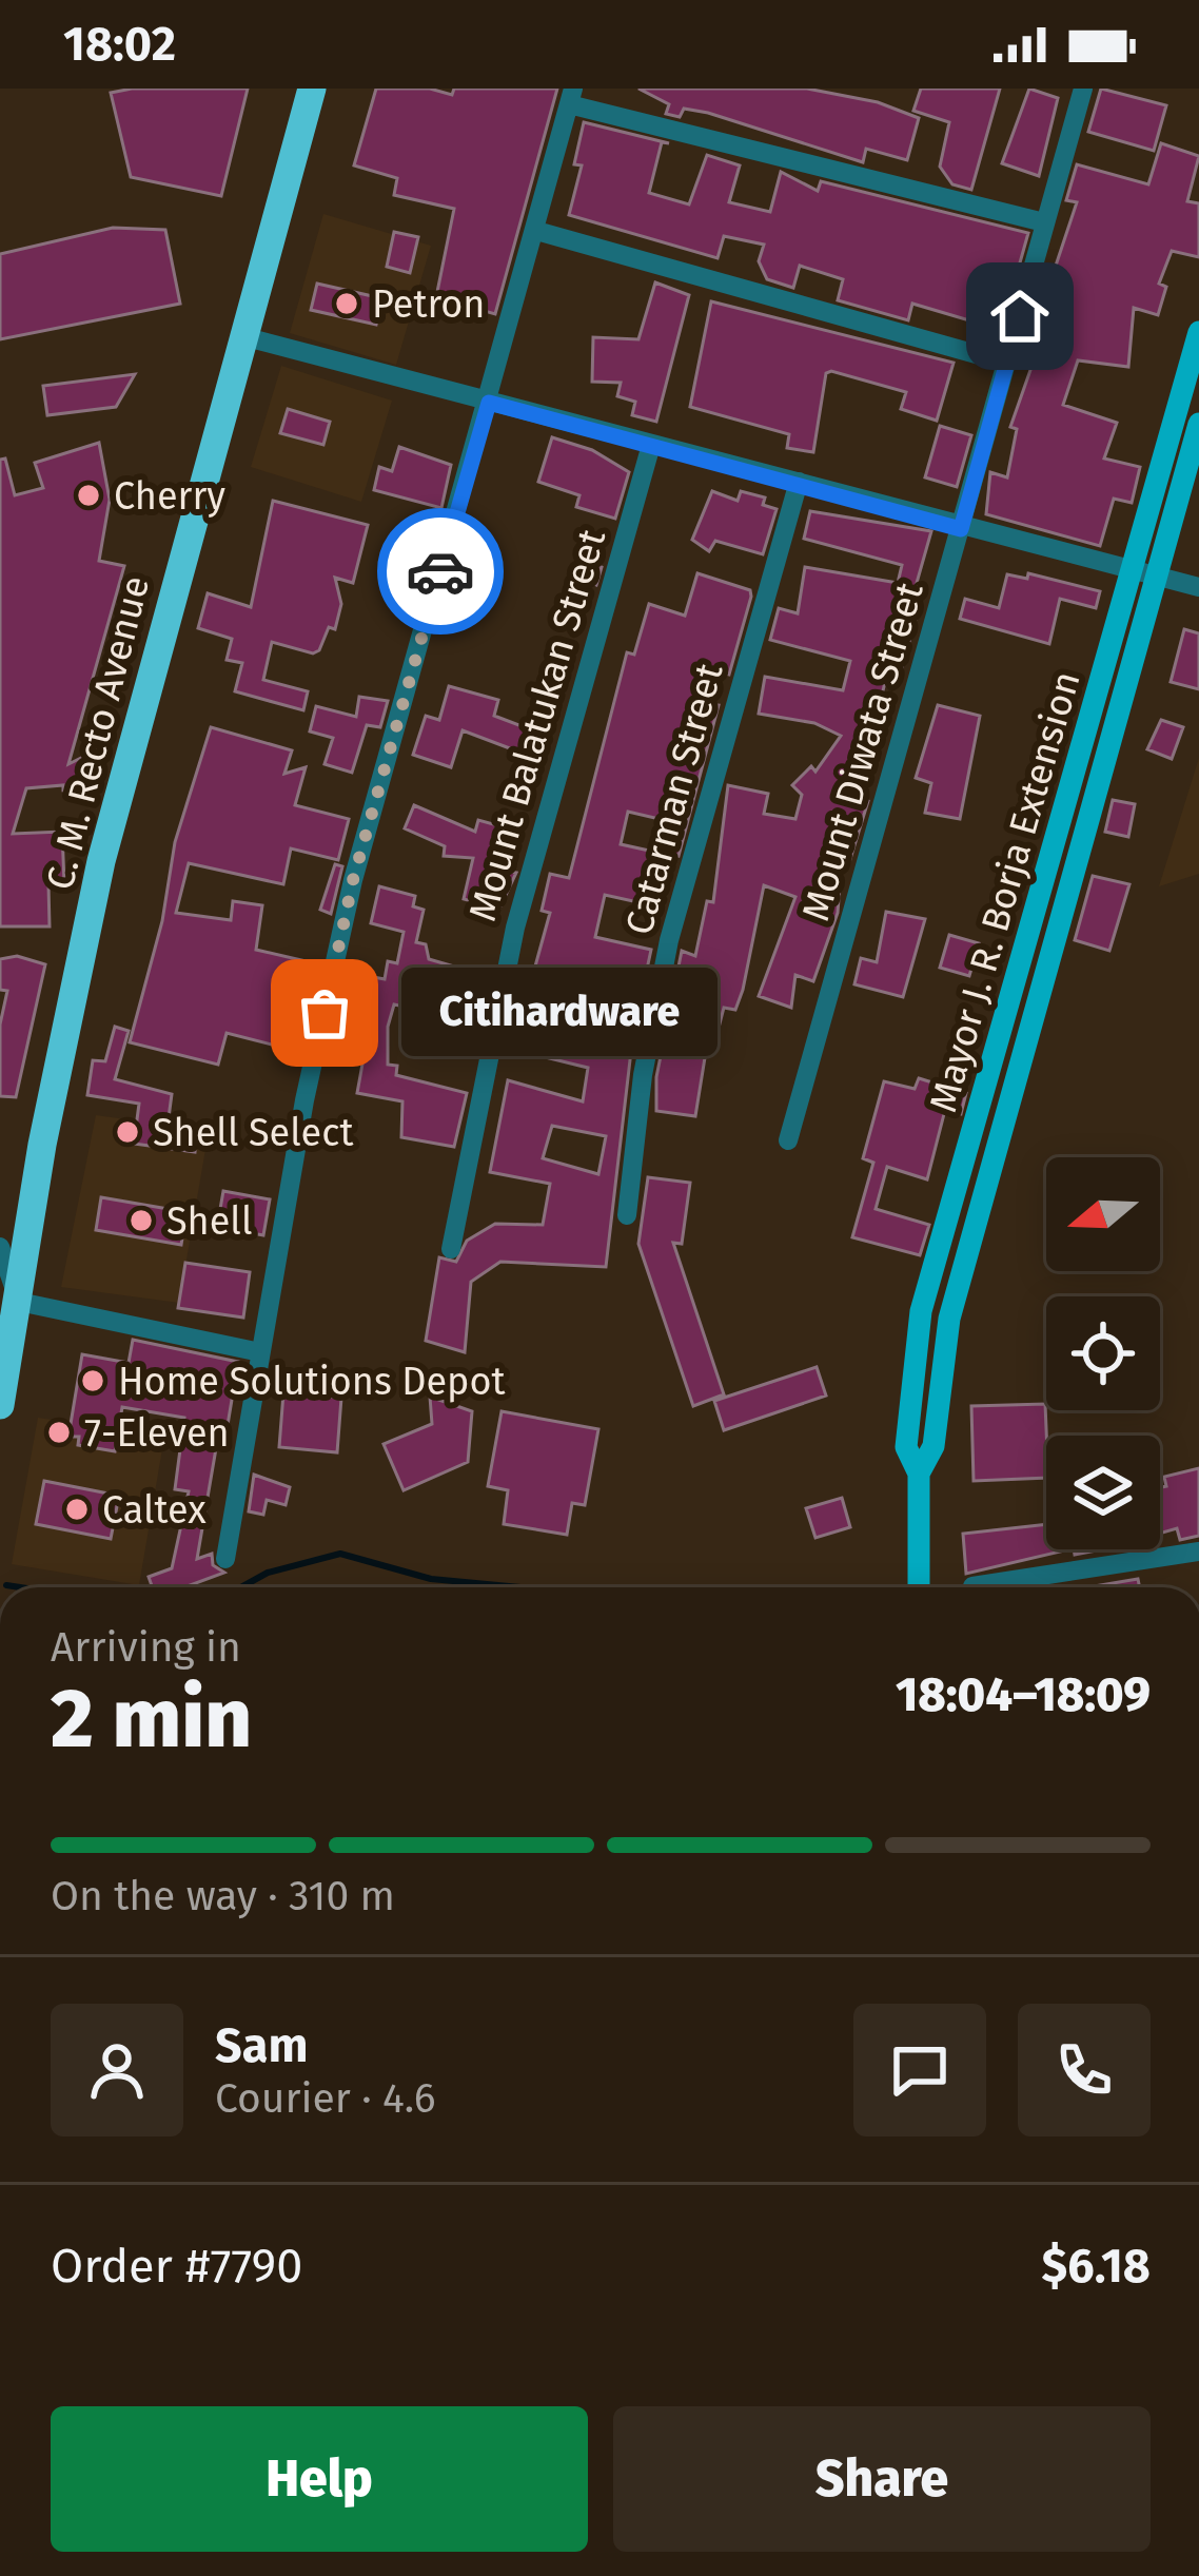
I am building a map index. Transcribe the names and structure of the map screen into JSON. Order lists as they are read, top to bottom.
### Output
{
  "streets": {
    "highway": ["C. M. Recto Avenue"],
    "main road": ["Mayor J. R. Borja Extension"],
    "street": ["Mount Balatukan Street", "Mount Diwata Street", "Catarman Street"]
  },
  "places": [
    "Petron",
    "Cherry",
    "Citihardware",
    "Shell Select",
    "Shell",
    "Home Solutions Depot",
    "7-Eleven",
    "Caltex"
  ],
  "north": "left",
  "page": {
    "status": "18:02",
    "bubble": "Citihardware",
    "heading": ["2 min", "Arriving in", "18:04–18:09"],
    "panel": [
      "Sam",
      "Courier · 4.6",
      "Order #7790",
      "$6.18"
    ],
    "bar": "On the way · 310 m",
    "buttons": ["Help", "Share"]
  }
}
